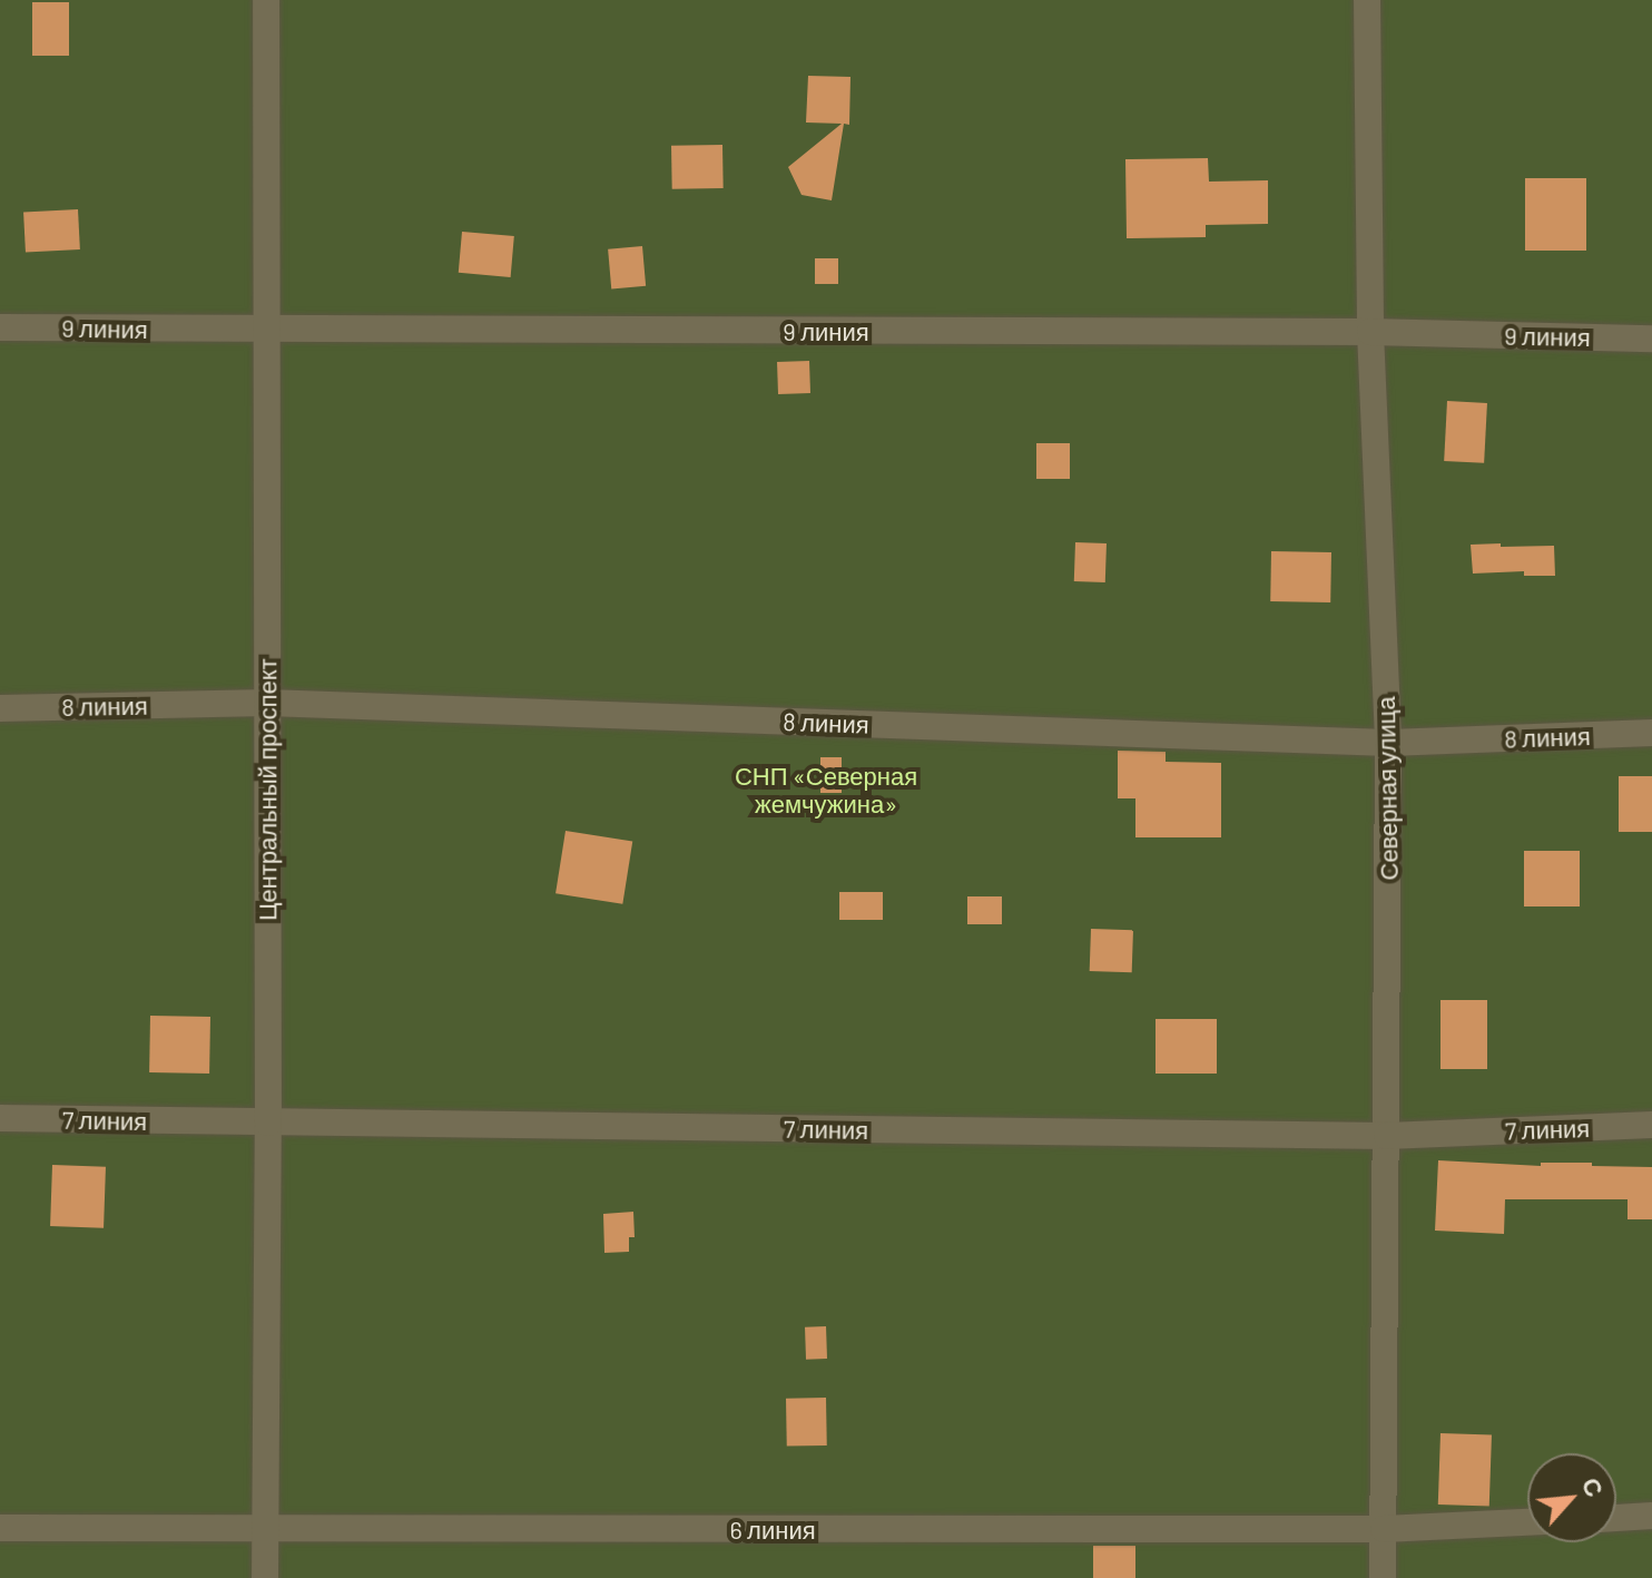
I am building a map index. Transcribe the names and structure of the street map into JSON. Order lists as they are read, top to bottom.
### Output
{
  "streets": {
    "street": [
      "9 линия",
      "8 линия",
      "Северная улица",
      "Центральный проспект",
      "7 линия",
      "6 линия"
    ]
  },
  "crossings": [
    ["9 линия", "Северная улица"],
    ["9 линия", "Центральный проспект"],
    ["8 линия", "Северная улица"],
    ["8 линия", "Центральный проспект"],
    ["Северная улица", "7 линия"],
    ["Северная улица", "6 линия"],
    ["Центральный проспект", "7 линия"],
    ["Центральный проспект", "6 линия"]
  ],
  "parks": ["СНП «Северная жемчужина»"],
  "north": "top right"
}
